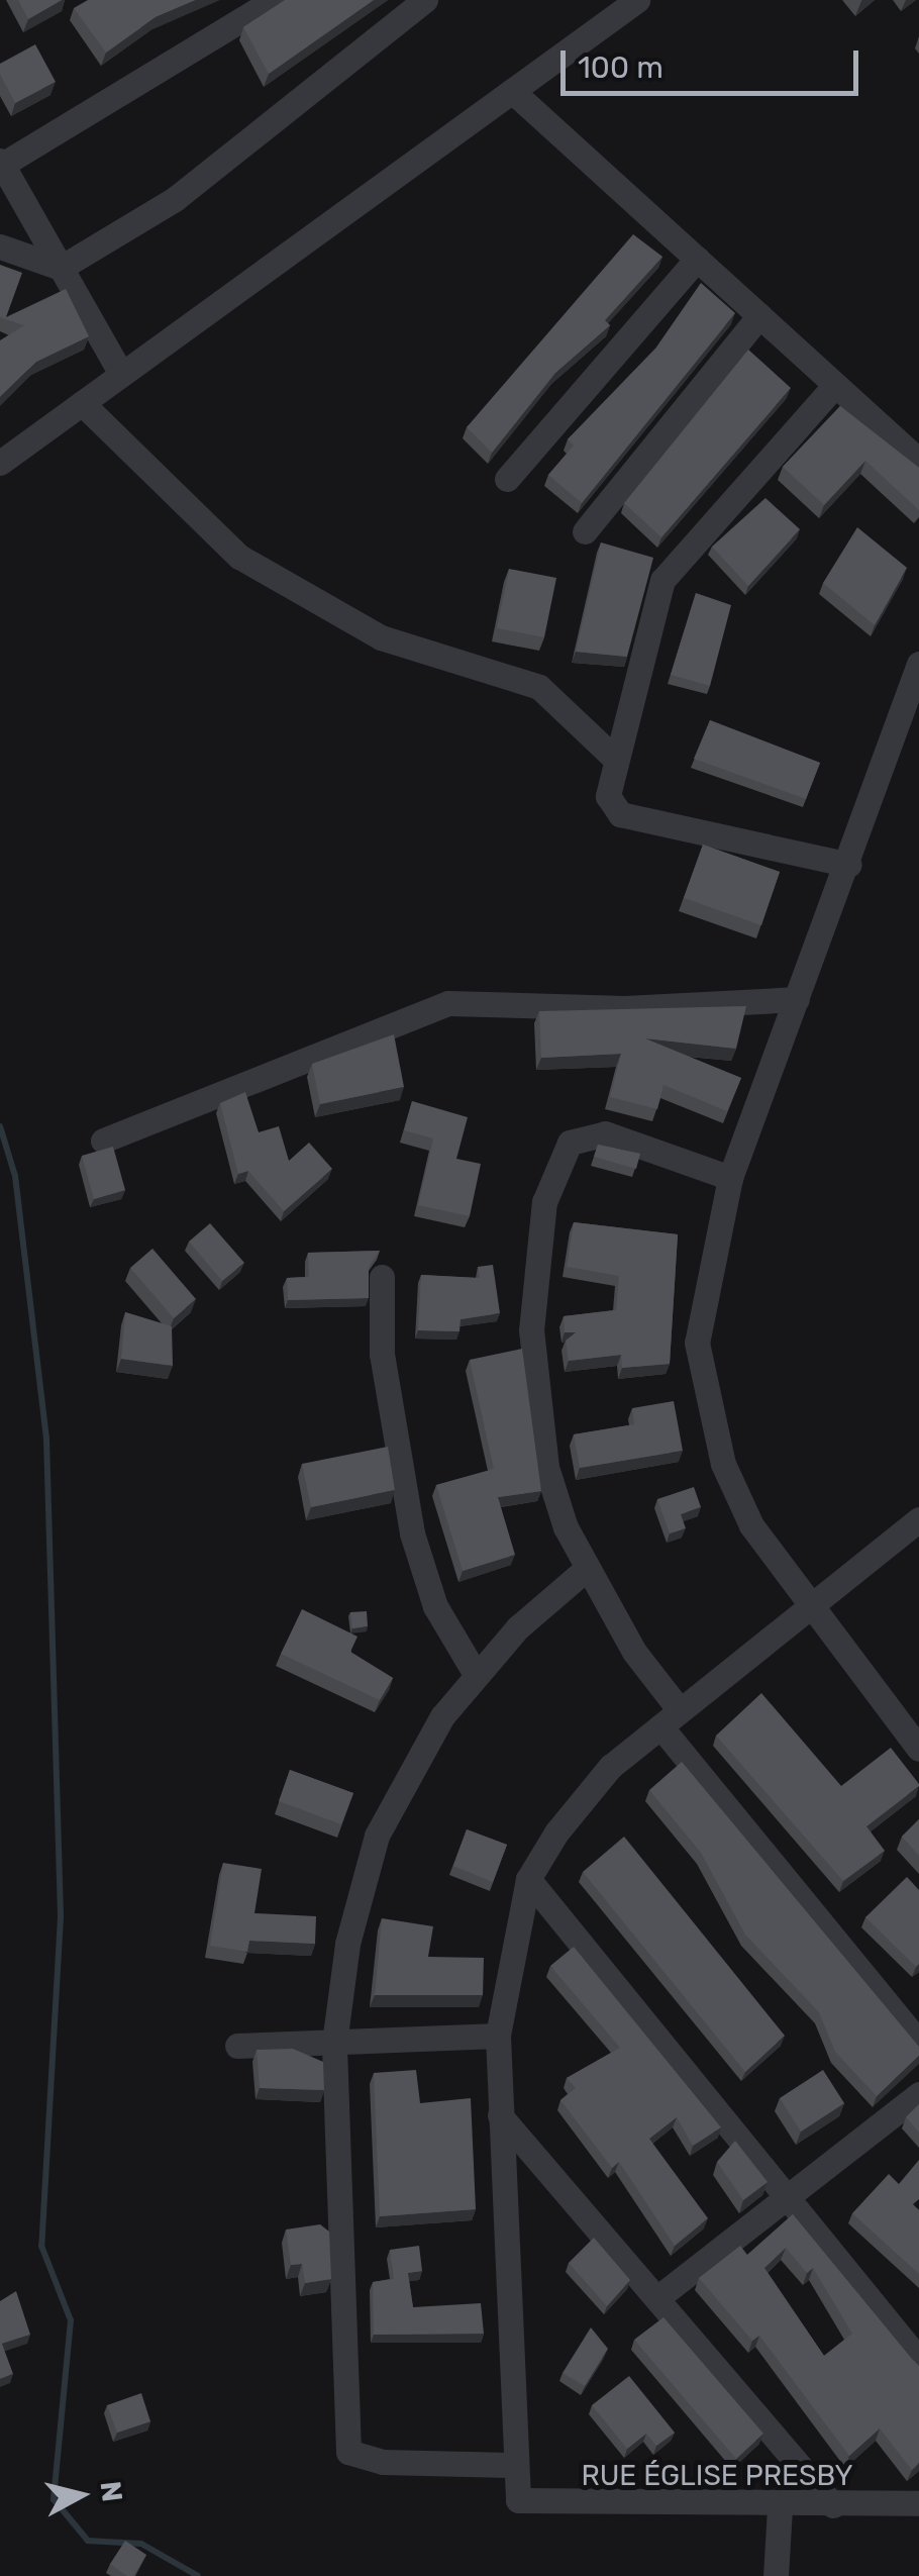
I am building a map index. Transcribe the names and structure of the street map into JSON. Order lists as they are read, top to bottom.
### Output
{
  "streets": {
    "street": ["RUE ÉGLISE PRESBY"]
  },
  "scale_bar": "100 m",
  "north": "right"
}
